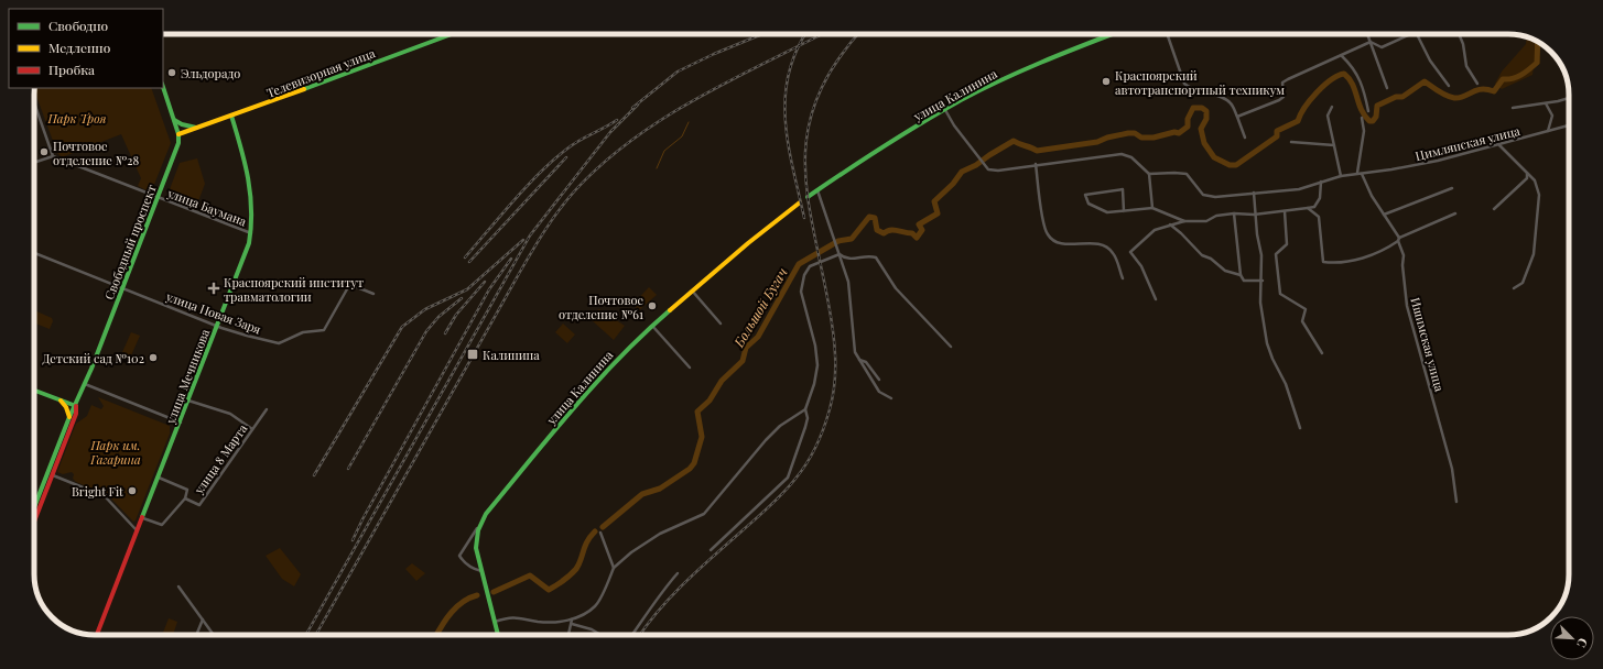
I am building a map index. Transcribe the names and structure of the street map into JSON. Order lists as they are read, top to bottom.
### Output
{
  "streets": {
    "main road": [
      "Телевизорная улица",
      "улица Калинина",
      "Свободный проспект",
      "улица Мечникова"
    ],
    "street": [
      "Цимлянская улица",
      "улица Баумана",
      "улица Новая Заря",
      "Ишимская улица",
      "улица 8 Марта"
    ]
  },
  "crossings": [
    ["Телевизорная улица", "Свободный проспект"],
    ["Телевизорная улица", "улица Мечникова"],
    ["Цимлянская улица", "Ишимская улица"],
    ["улица Баумана", "Свободный проспект"],
    ["улица Баумана", "улица Мечникова"],
    ["Свободный проспект", "улица Новая Заря"],
    ["улица Новая Заря", "улица Мечникова"],
    ["улица Мечникова", "улица 8 Марта"]
  ],
  "water": ["Большой Бугач"],
  "parks": ["Парк Троя", "Парк им. Гагарина"],
  "places": {
    "other": [
      "Эльдорадо",
      "Красноярский автотранспортный техникум",
      "Почтовое отделение №28",
      "Почтовое отделение №61",
      "Детский сад №102",
      "Bright Fit"
    ],
    "health": ["Красноярский институт травматологии"],
    "transit": ["Калинина"]
  },
  "legend": ["Свободно", "Медленно", "Пробка"],
  "north": "bottom right"
}
